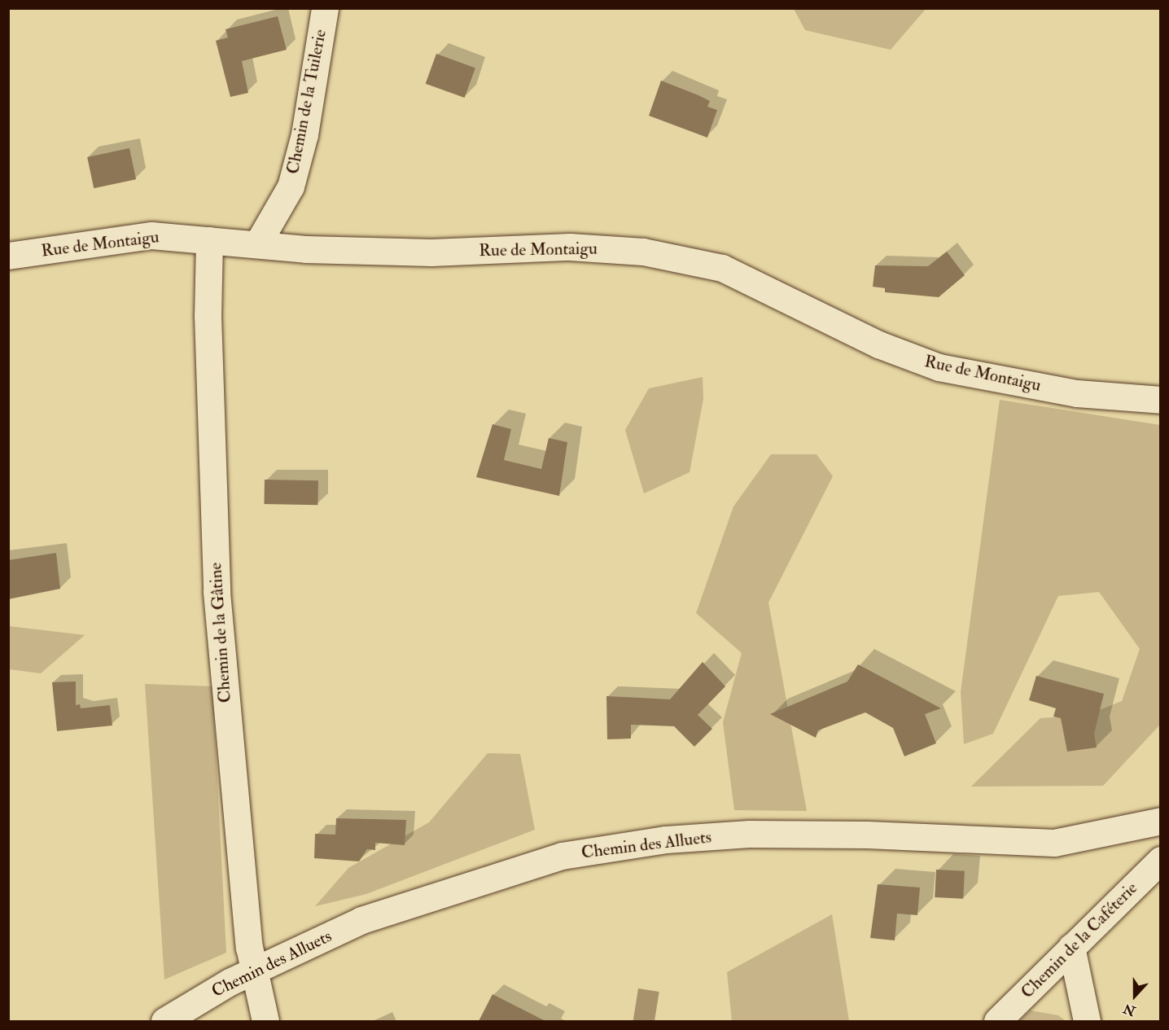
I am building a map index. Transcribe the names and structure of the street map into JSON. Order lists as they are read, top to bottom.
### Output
{
  "streets": {
    "street": [
      "Chemin de la Tuilerie",
      "Rue de Montaigu",
      "Chemin de la Gâtine",
      "Chemin des Alluets",
      "Chemin de la Caféterie"
    ]
  },
  "crossings": [
    ["Chemin de la Tuilerie", "Rue de Montaigu"],
    ["Rue de Montaigu", "Chemin de la Gâtine"],
    ["Chemin de la Gâtine", "Chemin des Alluets"]
  ],
  "north": "bottom"
}
